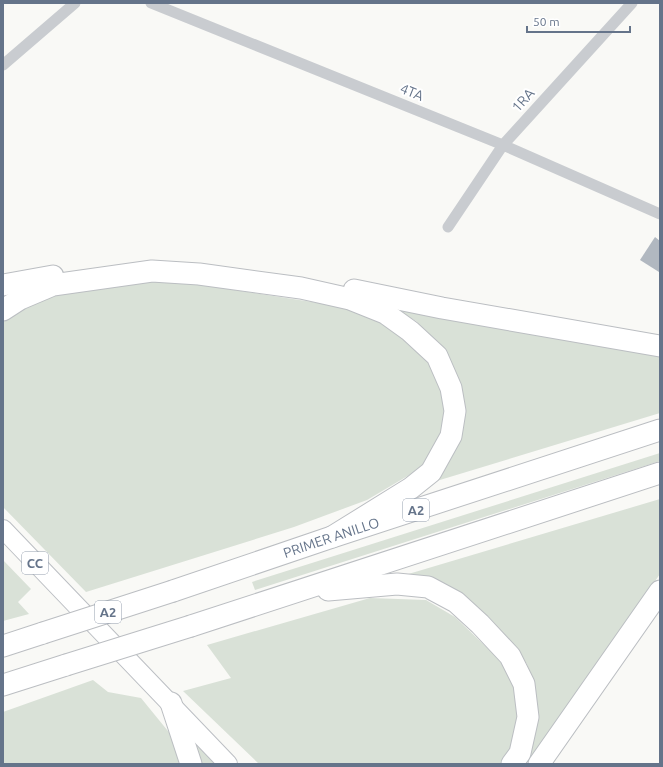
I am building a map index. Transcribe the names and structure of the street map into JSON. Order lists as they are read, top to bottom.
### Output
{
  "streets": {
    "highway": ["A2", "PRIMER ANILLO"],
    "main road": ["CC"],
    "street": ["4TA", "1RA"]
  },
  "crossings": [
    ["4TA", "1RA"]
  ],
  "scale_bar": "50 m"
}
